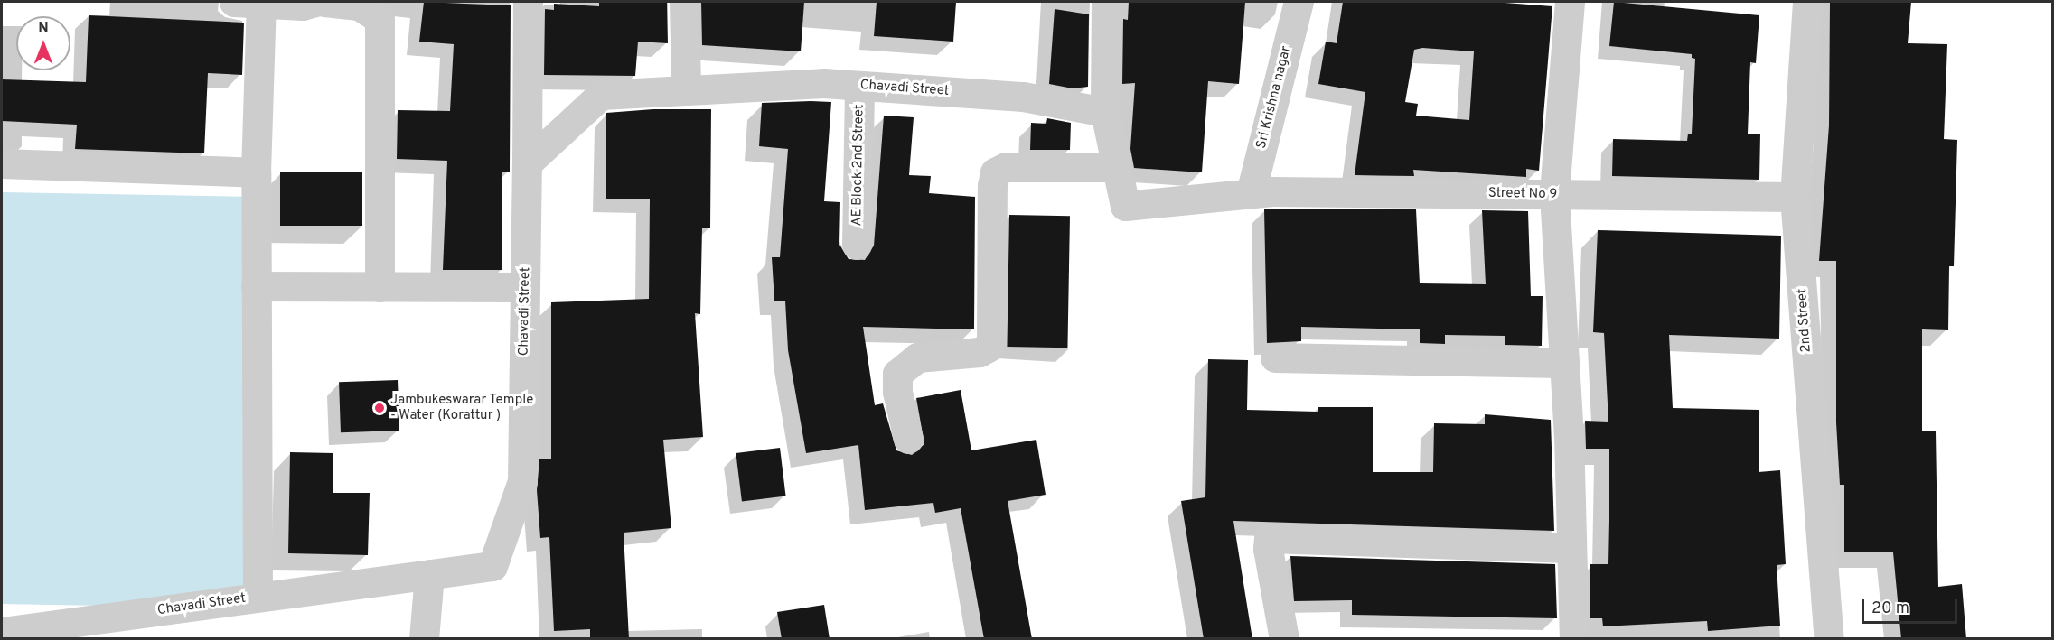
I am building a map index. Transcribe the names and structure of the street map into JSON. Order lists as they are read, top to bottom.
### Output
{
  "streets": {
    "street": [
      "Chavadi Street",
      "Sri Krishna nagar",
      "AE Block 2nd Street",
      "Street No 9",
      "2nd Street"
    ]
  },
  "crossings": [
    ["Chavadi Street", "AE Block 2nd Street"],
    ["Sri Krishna nagar", "Street No 9"],
    ["Street No 9", "2nd Street"]
  ],
  "places": ["Jambukeswarar Temple - Water (Korattur )"],
  "scale_bar": "20 m",
  "north": "top"
}
